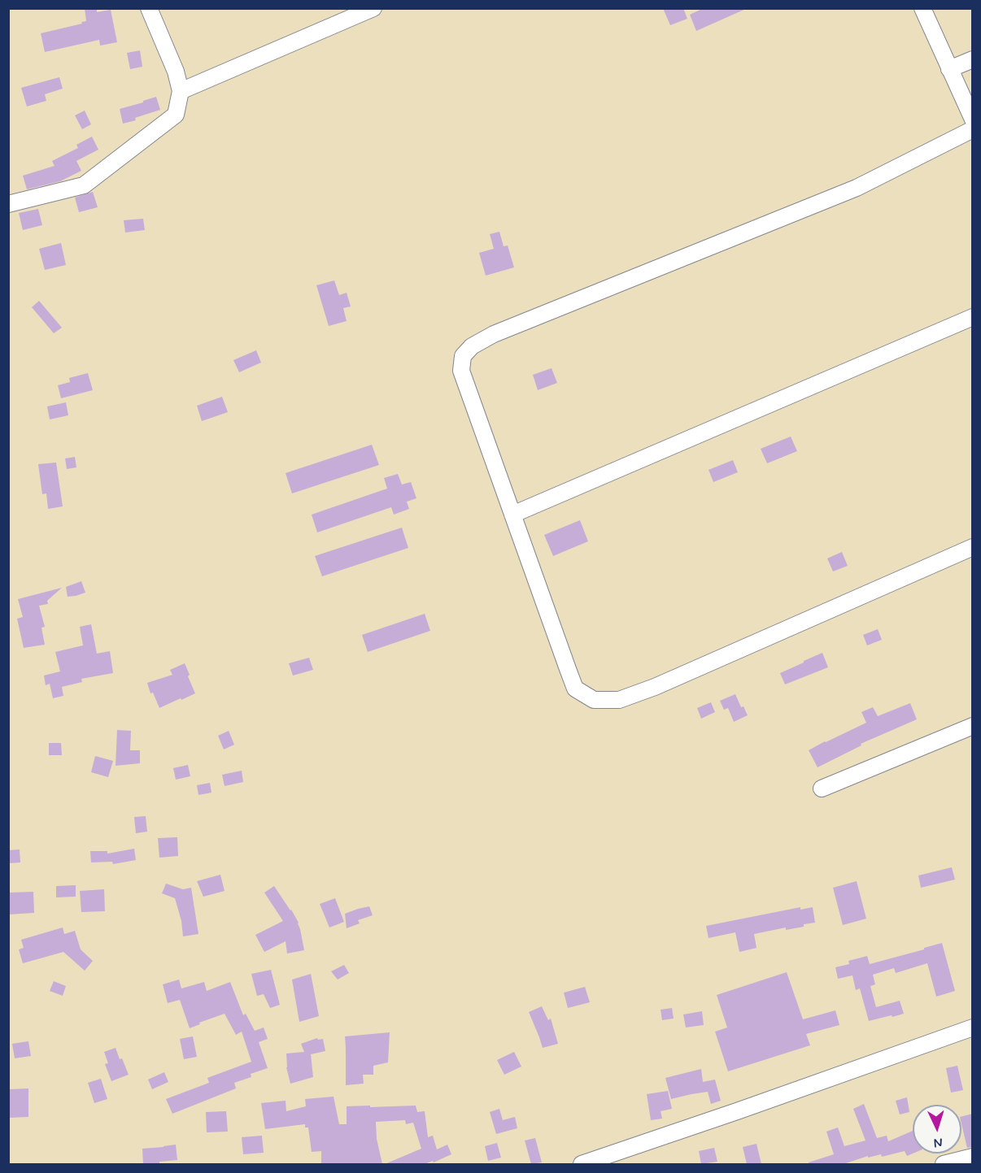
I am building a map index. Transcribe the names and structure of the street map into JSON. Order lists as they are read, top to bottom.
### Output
{
  "north": "bottom"
}
